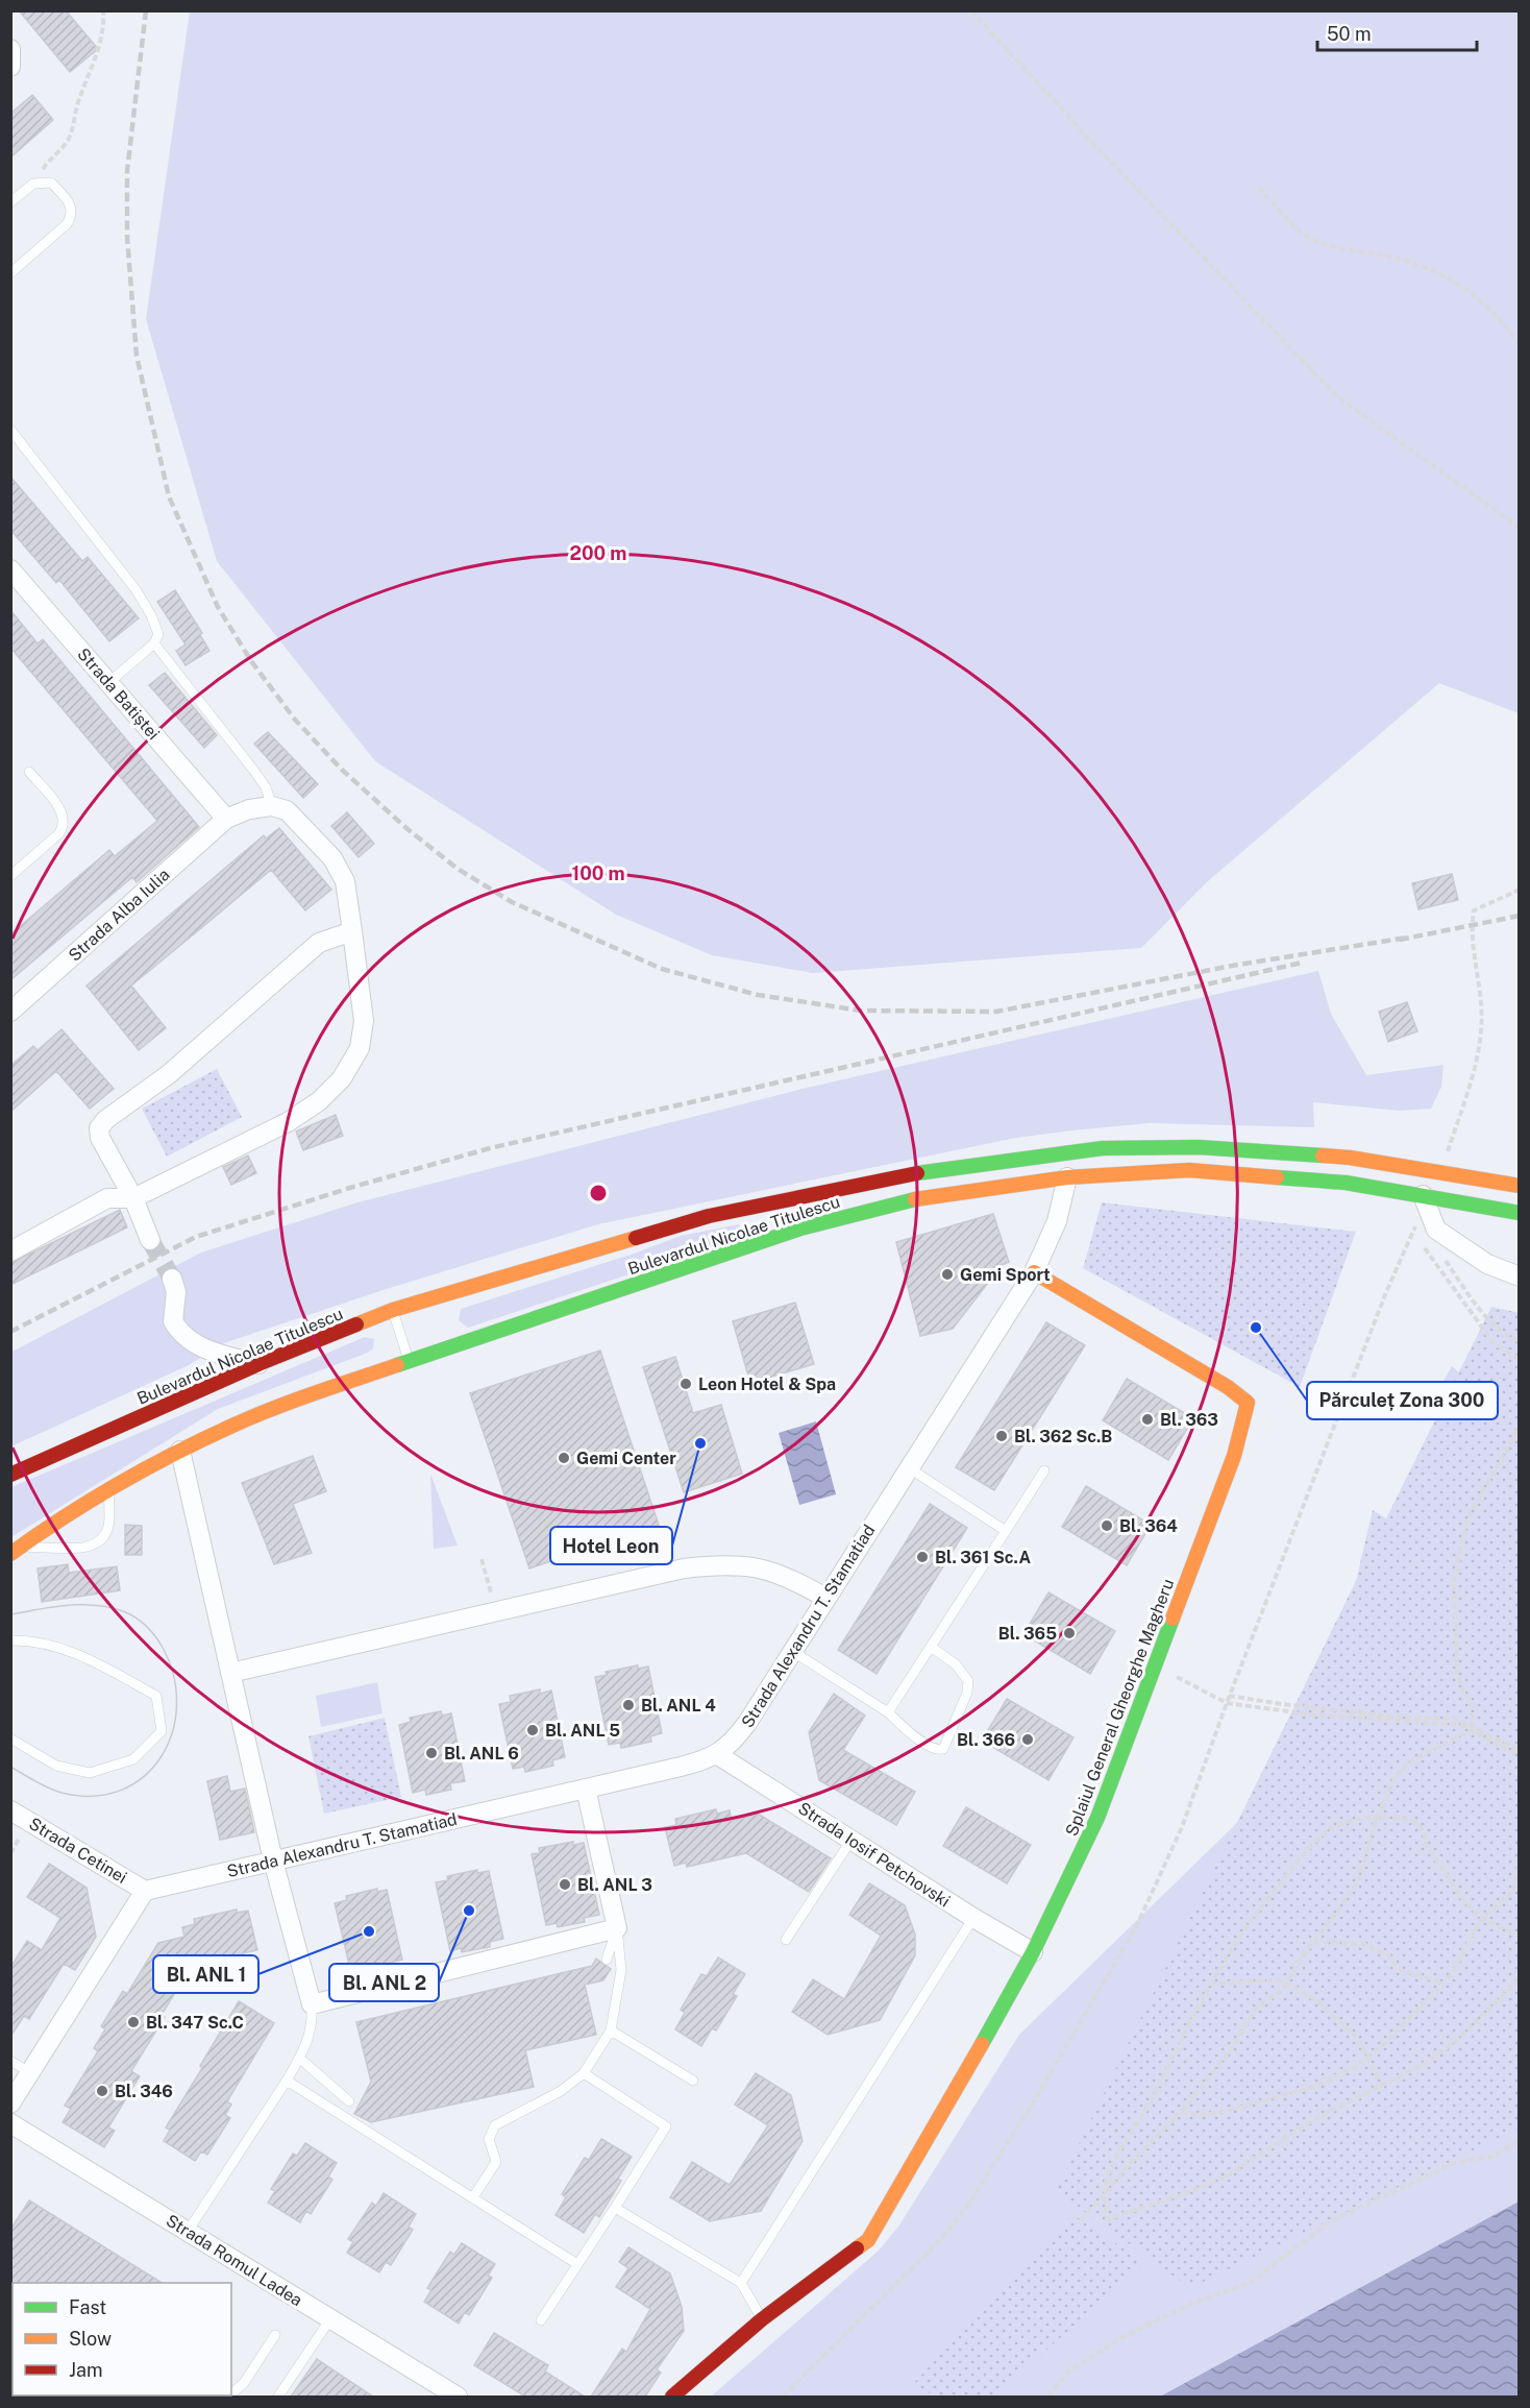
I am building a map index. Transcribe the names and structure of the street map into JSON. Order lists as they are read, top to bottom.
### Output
{
  "streets": {
    "main road": ["Bulevardul Nicolae Titulescu", "Splaiul General Gheorghe Magheru"],
    "street": [
      "Strada Batiștei",
      "Strada Alba Iulia",
      "Strada Alexandru T. Stamatiad",
      "Strada Cetinei",
      "Strada Iosif Petchovski",
      "Strada Romul Ladea"
    ]
  },
  "crossings": [
    ["Strada Batiștei", "Strada Alba Iulia"],
    ["Bulevardul Nicolae Titulescu", "Strada Alexandru T. Stamatiad"],
    ["Strada Alexandru T. Stamatiad", "Splaiul General Gheorghe Magheru"],
    ["Strada Alexandru T. Stamatiad", "Strada Cetinei"],
    ["Strada Alexandru T. Stamatiad", "Strada Iosif Petchovski"],
    ["Splaiul General Gheorghe Magheru", "Strada Iosif Petchovski"]
  ],
  "places": [
    "Gemi Sport",
    "Părculeț Zona 300",
    "Leon Hotel & Spa",
    "Bl. 363",
    "Bl. 362 Sc.B",
    "Hotel Leon",
    "Gemi Center",
    "Bl. 364",
    "Bl. 361 Sc.A",
    "Bl. 365",
    "Bl. ANL 4",
    "Bl. ANL 5",
    "Bl. 366",
    "Bl. ANL 6",
    "Bl. ANL 3",
    "Bl. ANL 2",
    "Bl. ANL 1",
    "Bl. 347 Sc.C",
    "Bl. 346"
  ],
  "legend": ["Fast", "Slow", "Jam"],
  "scale_bar": "50 m",
  "rings": ["200 m", "100 m"]
}
